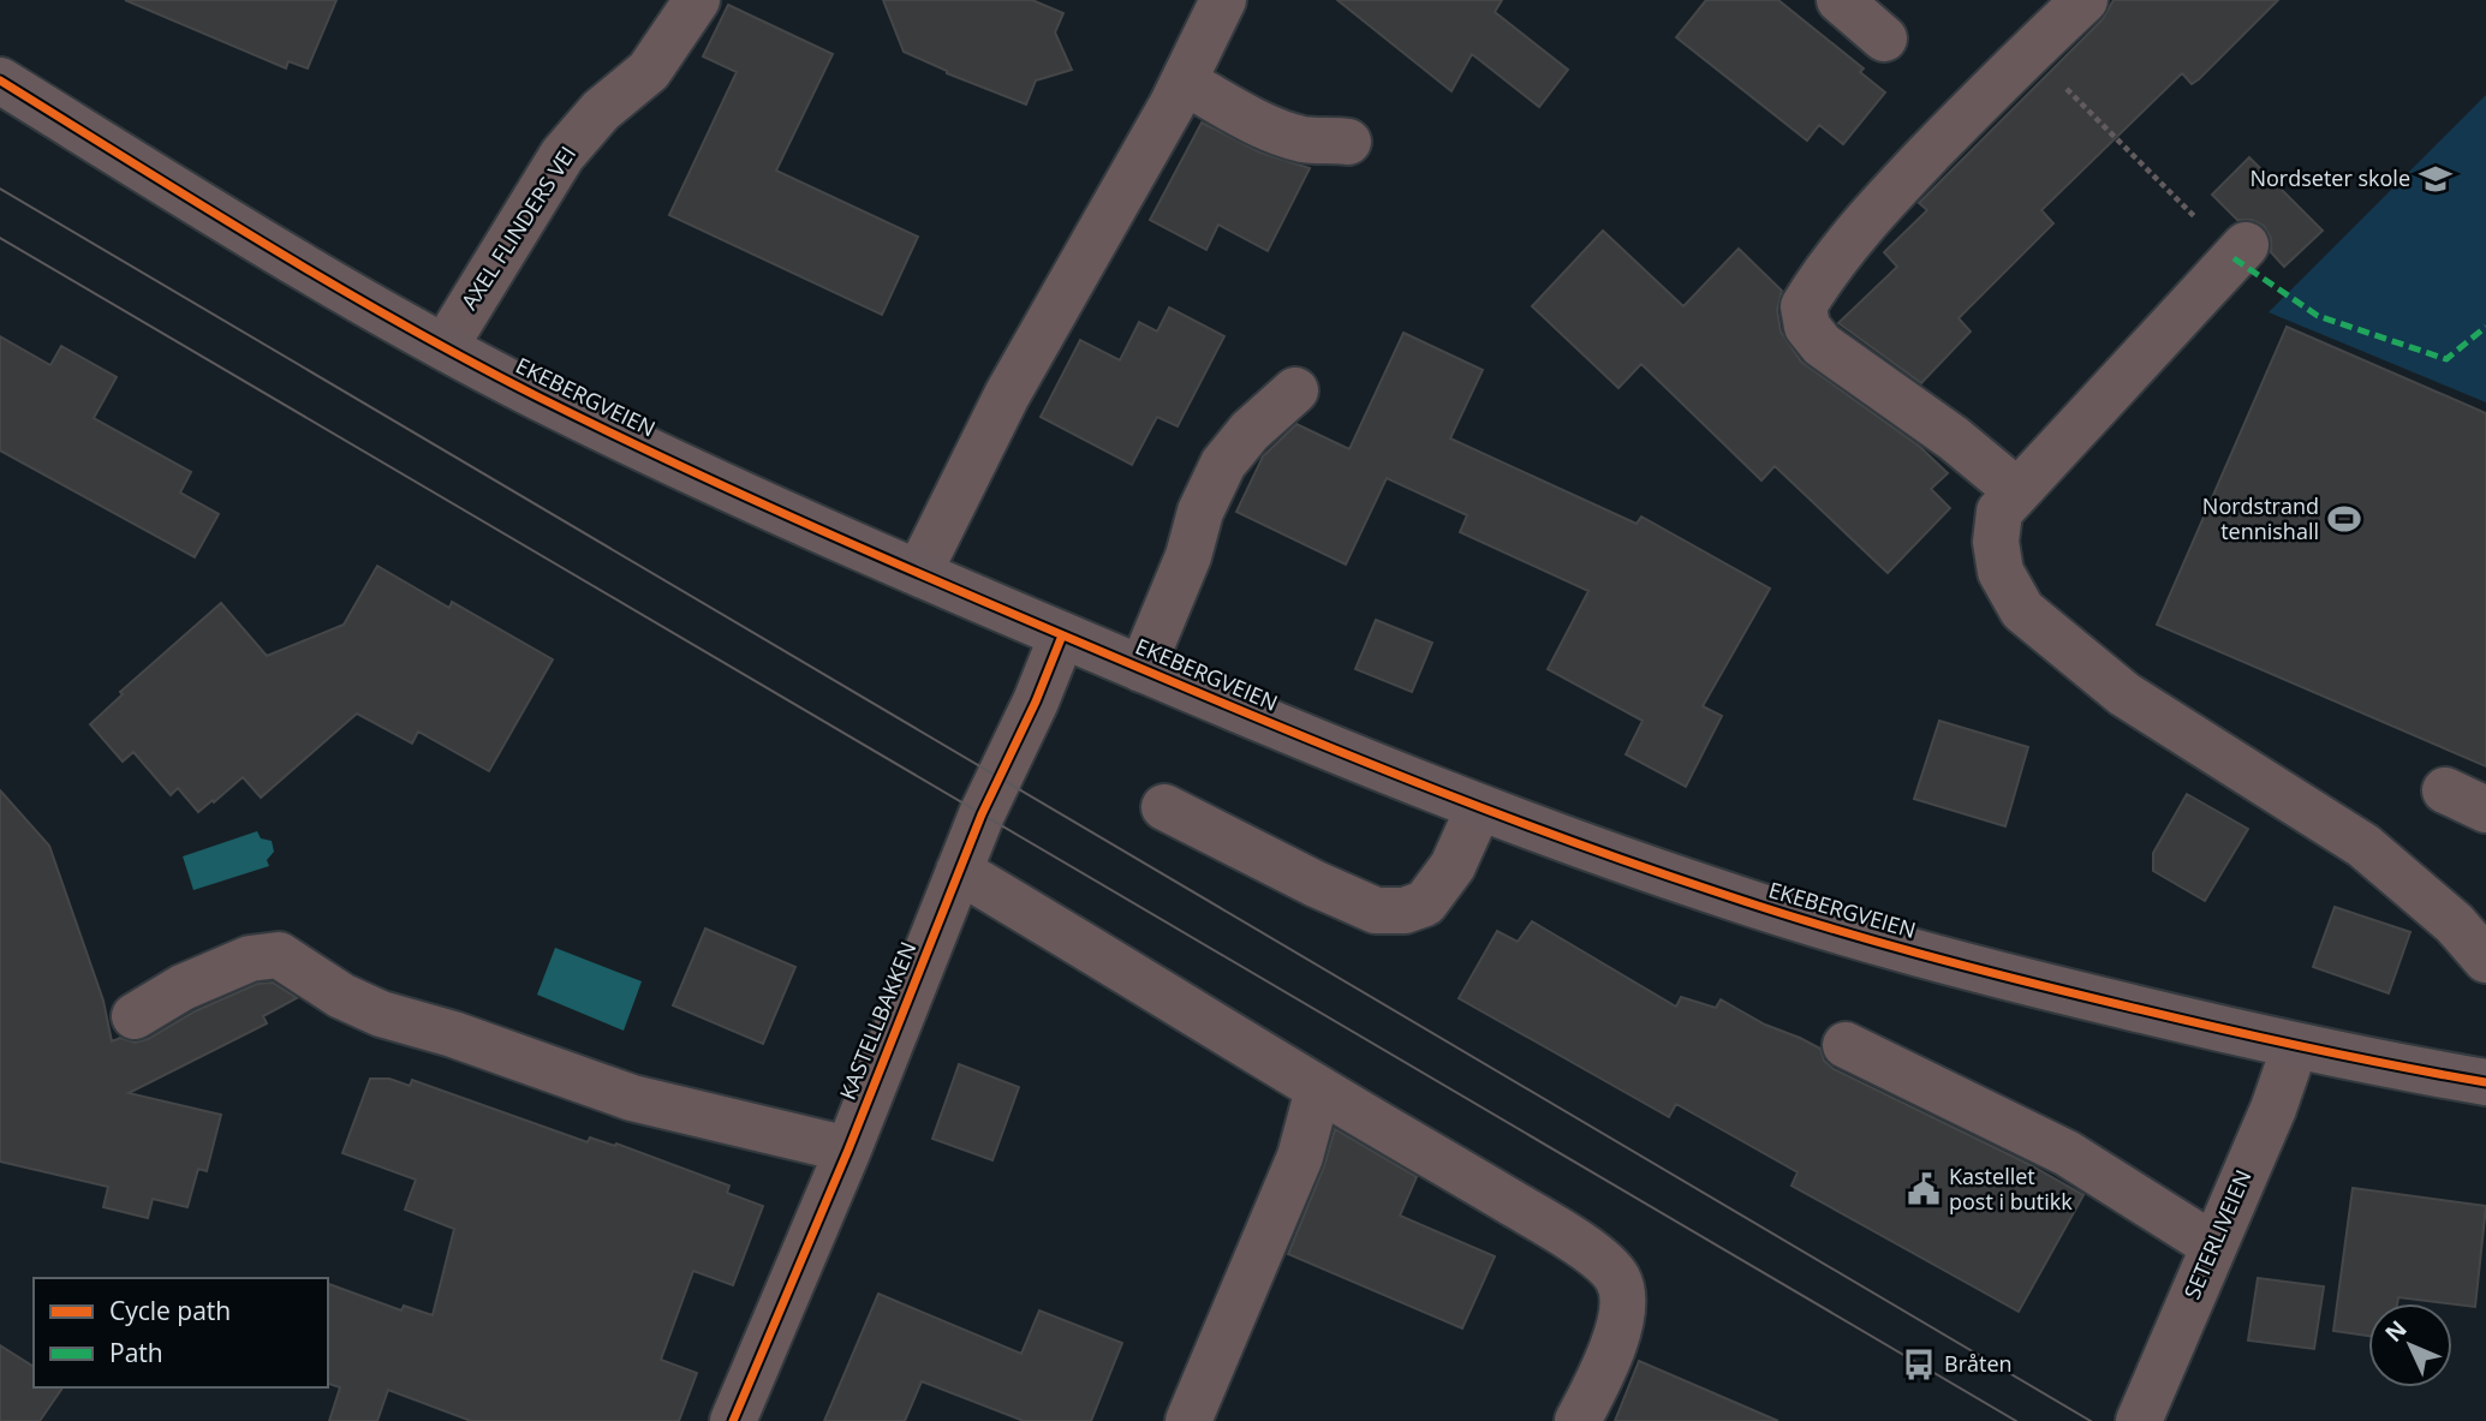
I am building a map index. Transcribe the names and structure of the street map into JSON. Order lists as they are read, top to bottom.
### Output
{
  "streets": {
    "main road": ["EKEBERGVEIEN"],
    "street": ["AXEL FLINDERS VEI", "KASTELLBAKKEN", "SETERLIVEIEN"]
  },
  "crossings": [
    ["AXEL FLINDERS VEI", "EKEBERGVEIEN"],
    ["EKEBERGVEIEN", "KASTELLBAKKEN"],
    ["EKEBERGVEIEN", "SETERLIVEIEN"]
  ],
  "places": {
    "school or university": ["Nordseter skole"],
    "sports": ["Nordstrand tennishall"],
    "public building": ["Kastellet post i butikk"],
    "bus stop": ["Bråten"]
  },
  "legend": ["Cycle path", "Path"],
  "north": "top left"
}
